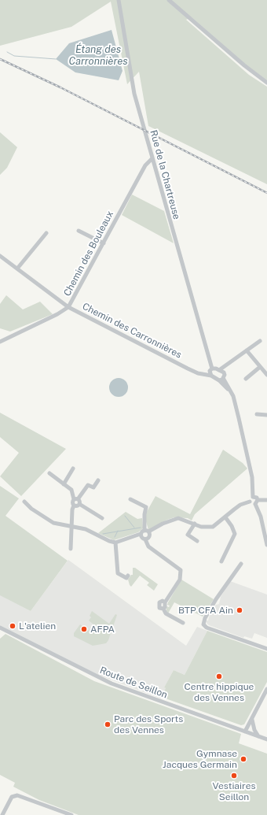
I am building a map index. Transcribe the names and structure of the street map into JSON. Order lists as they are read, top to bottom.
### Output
{
  "streets": {
    "street": [
      "Rue de la Chartreuse",
      "Chemin des Bouleaux",
      "Chemin des Carronnières",
      "Route de Seillon"
    ]
  },
  "crossings": [
    ["Rue de la Chartreuse", "Chemin des Bouleaux"],
    ["Rue de la Chartreuse", "Chemin des Carronnières"],
    ["Chemin des Bouleaux", "Chemin des Carronnières"]
  ],
  "water": ["Étang des Carronnières"],
  "places": [
    "BTP CFA Ain",
    "L'atelien",
    "AFPA",
    "Centre hippique des Vennes",
    "Parc des Sports des Vennes",
    "Gymnase Jacques Germain",
    "Vestiaires Seillon"
  ]
}
